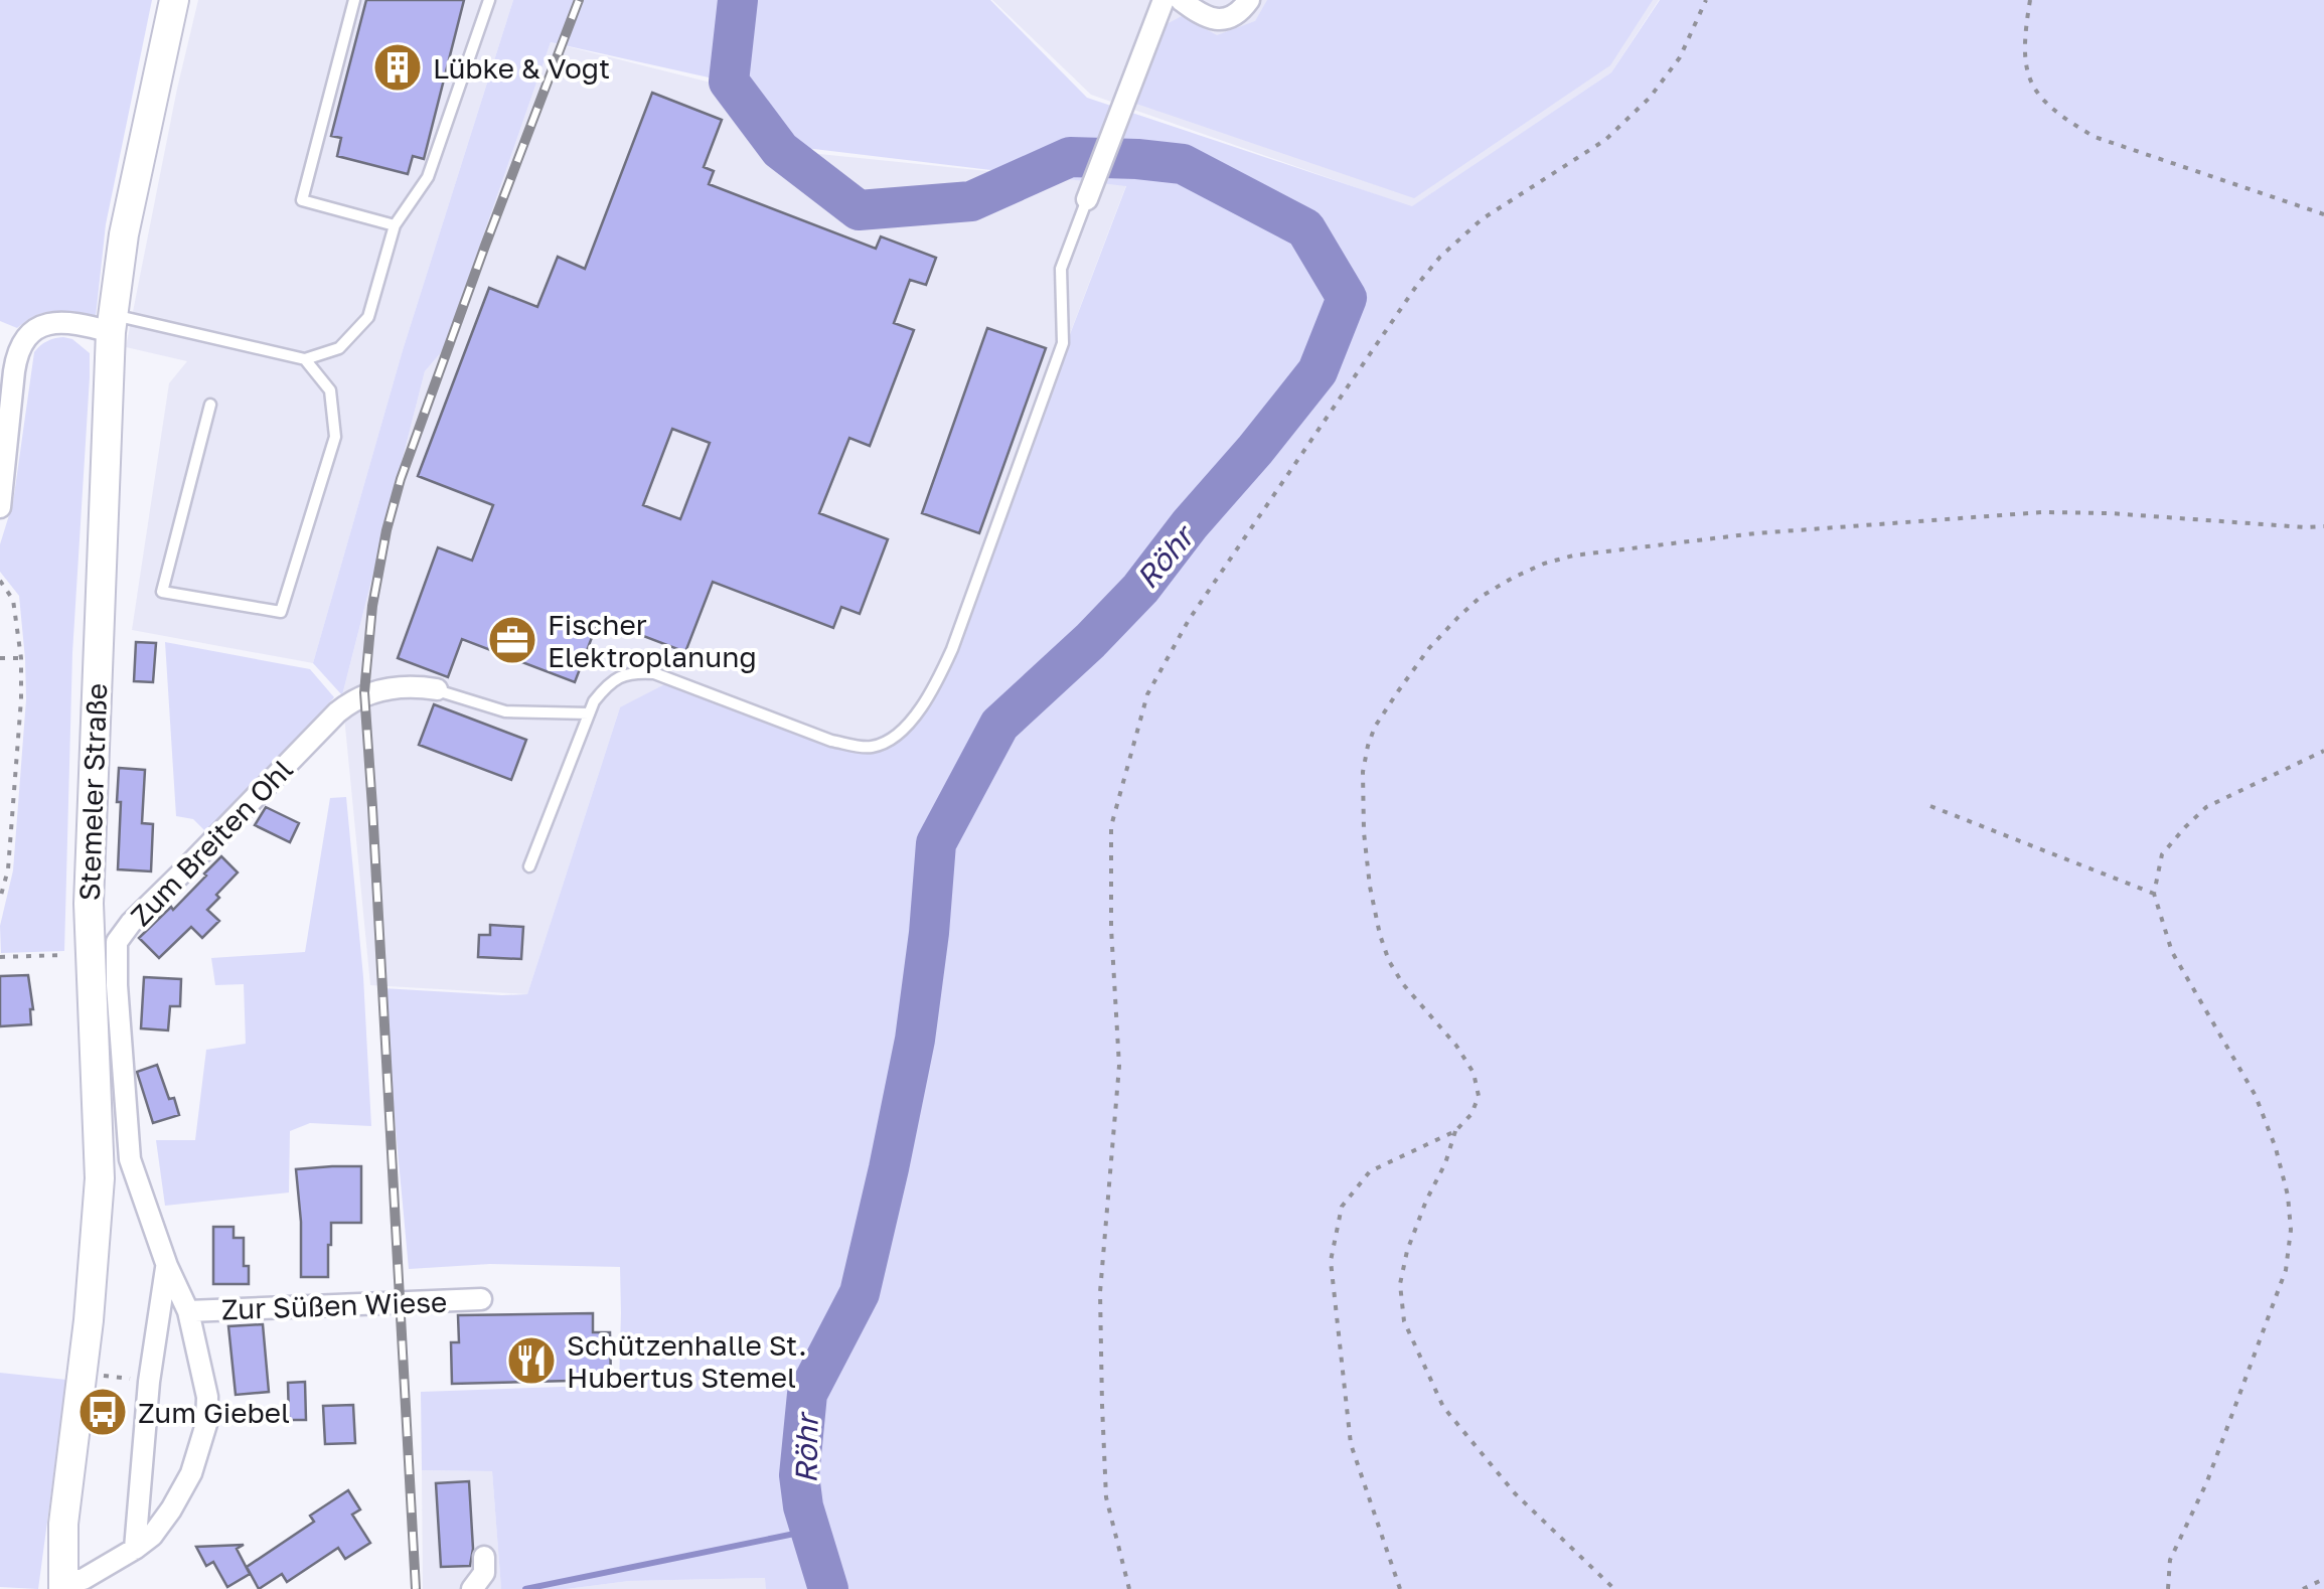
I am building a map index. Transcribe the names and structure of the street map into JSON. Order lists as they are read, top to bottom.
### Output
{
  "streets": {
    "main road": ["Stemeler Straße"],
    "street": ["Zum Breiten Ohl", "Zur Süßen Wiese"]
  },
  "crossings": [
    ["Stemeler Straße", "Zum Breiten Ohl"],
    ["Zum Breiten Ohl", "Zur Süßen Wiese"]
  ],
  "water": ["Röhr"],
  "places": {
    "building": ["Lübke & Vogt"],
    "office": ["Fischer Elektroplanung"],
    "restaurant": ["Schützenhalle St. Hubertus Stemel"],
    "bus stop": ["Zum Giebel"]
  }
}
